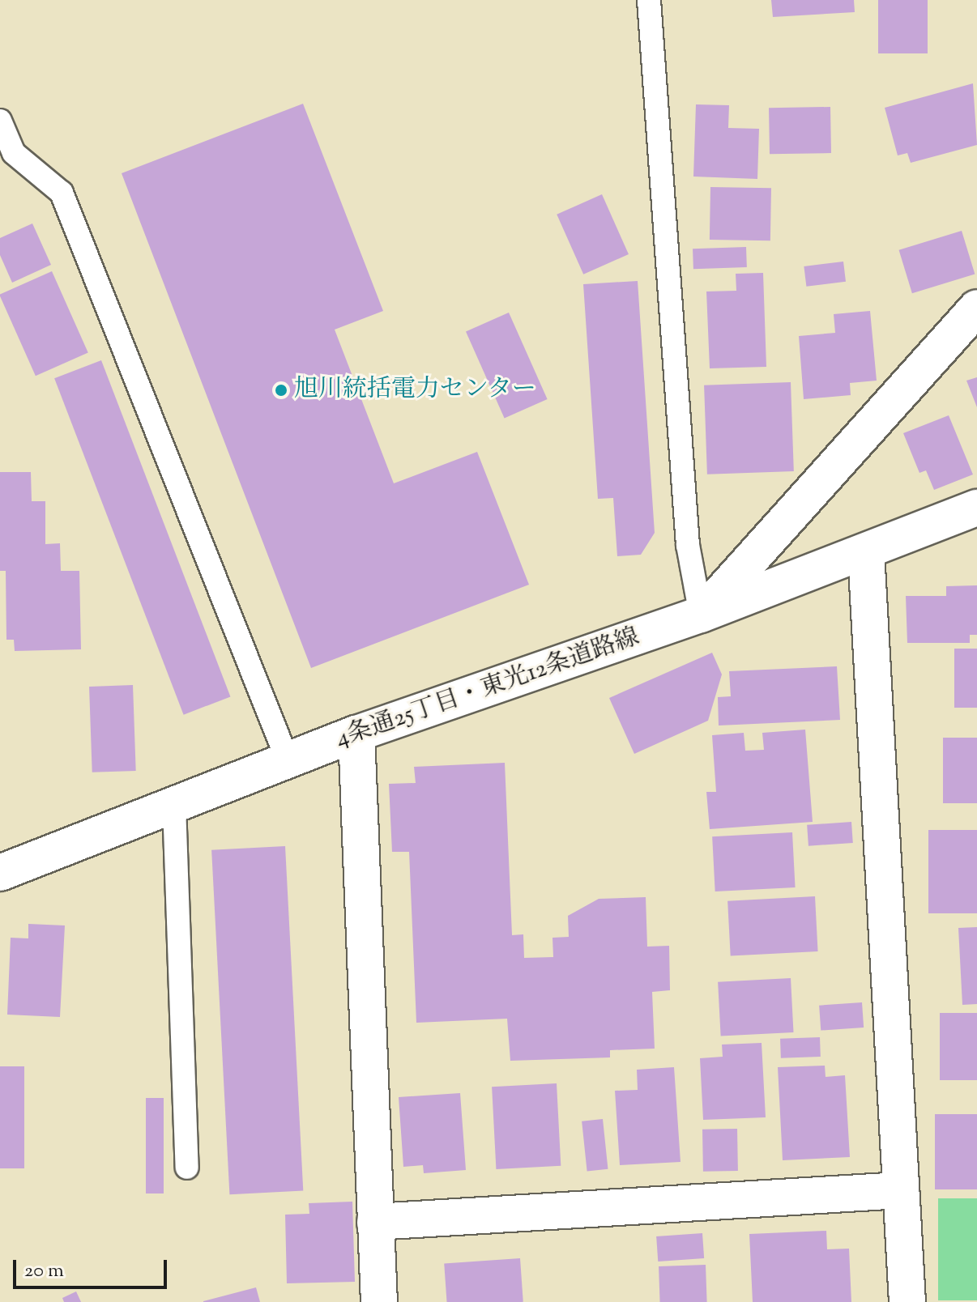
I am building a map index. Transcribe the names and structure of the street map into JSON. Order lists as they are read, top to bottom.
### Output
{
  "streets": {
    "street": ["4条通25丁目・東光12条道路線"]
  },
  "places": ["旭川統括電力センター"],
  "scale_bar": "20 m"
}
